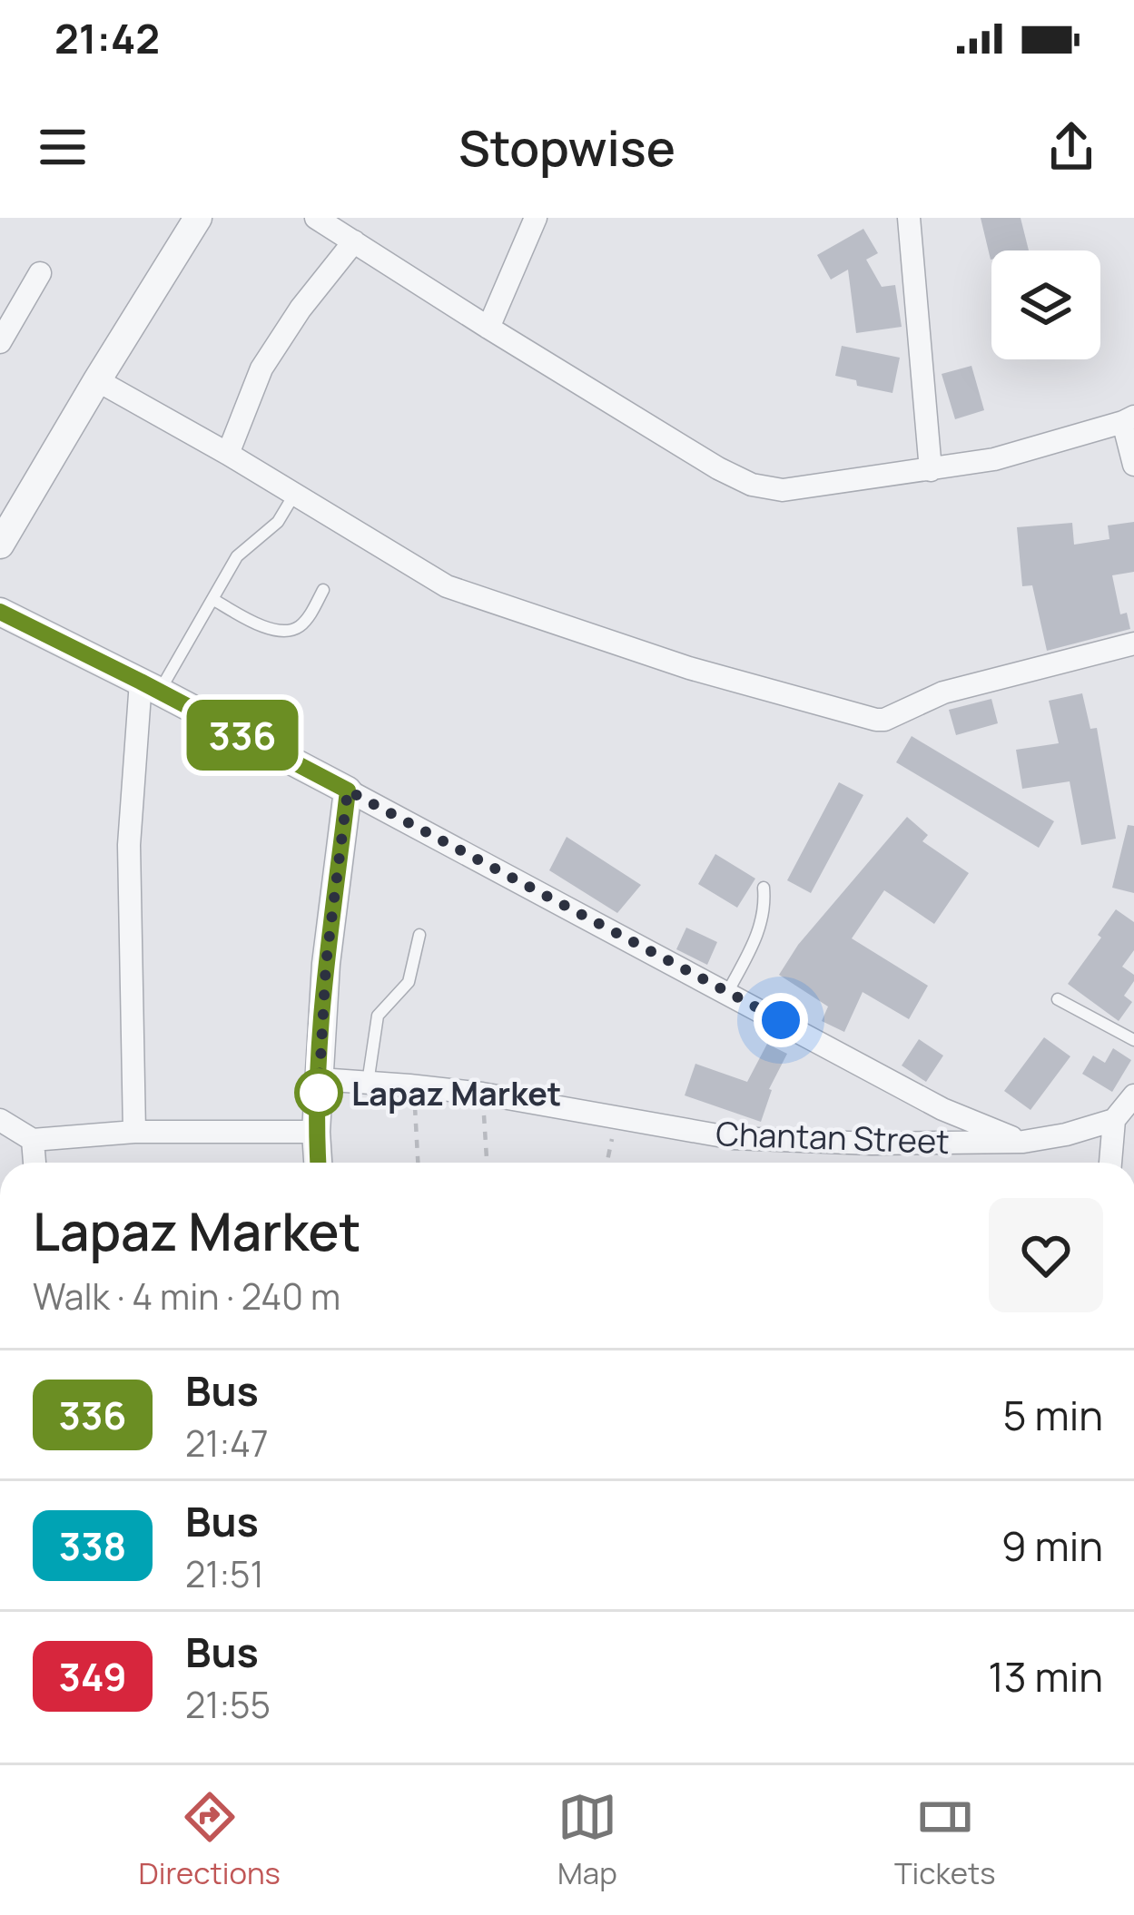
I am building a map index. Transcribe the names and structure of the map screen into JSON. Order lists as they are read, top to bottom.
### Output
{
  "streets": {
    "street": ["Chantan Street"]
  },
  "places": ["Lapaz Market"],
  "lines": ["bus line 336"],
  "page": {
    "status": "21:42",
    "header": "Stopwise",
    "on_map": "336",
    "heading": ["Lapaz Market", "Walk · 4 min · 240 m"],
    "list": [
      {
        "mark": "336",
        "name": "Bus",
        "note": "21:47",
        "value": "5 min"
      },
      {
        "mark": "338",
        "name": "Bus",
        "note": "21:51",
        "value": "9 min"
      },
      {
        "mark": "349",
        "name": "Bus",
        "note": "21:55",
        "value": "13 min"
      }
    ],
    "tabs": ["Directions", "Map", "Tickets"]
  }
}
